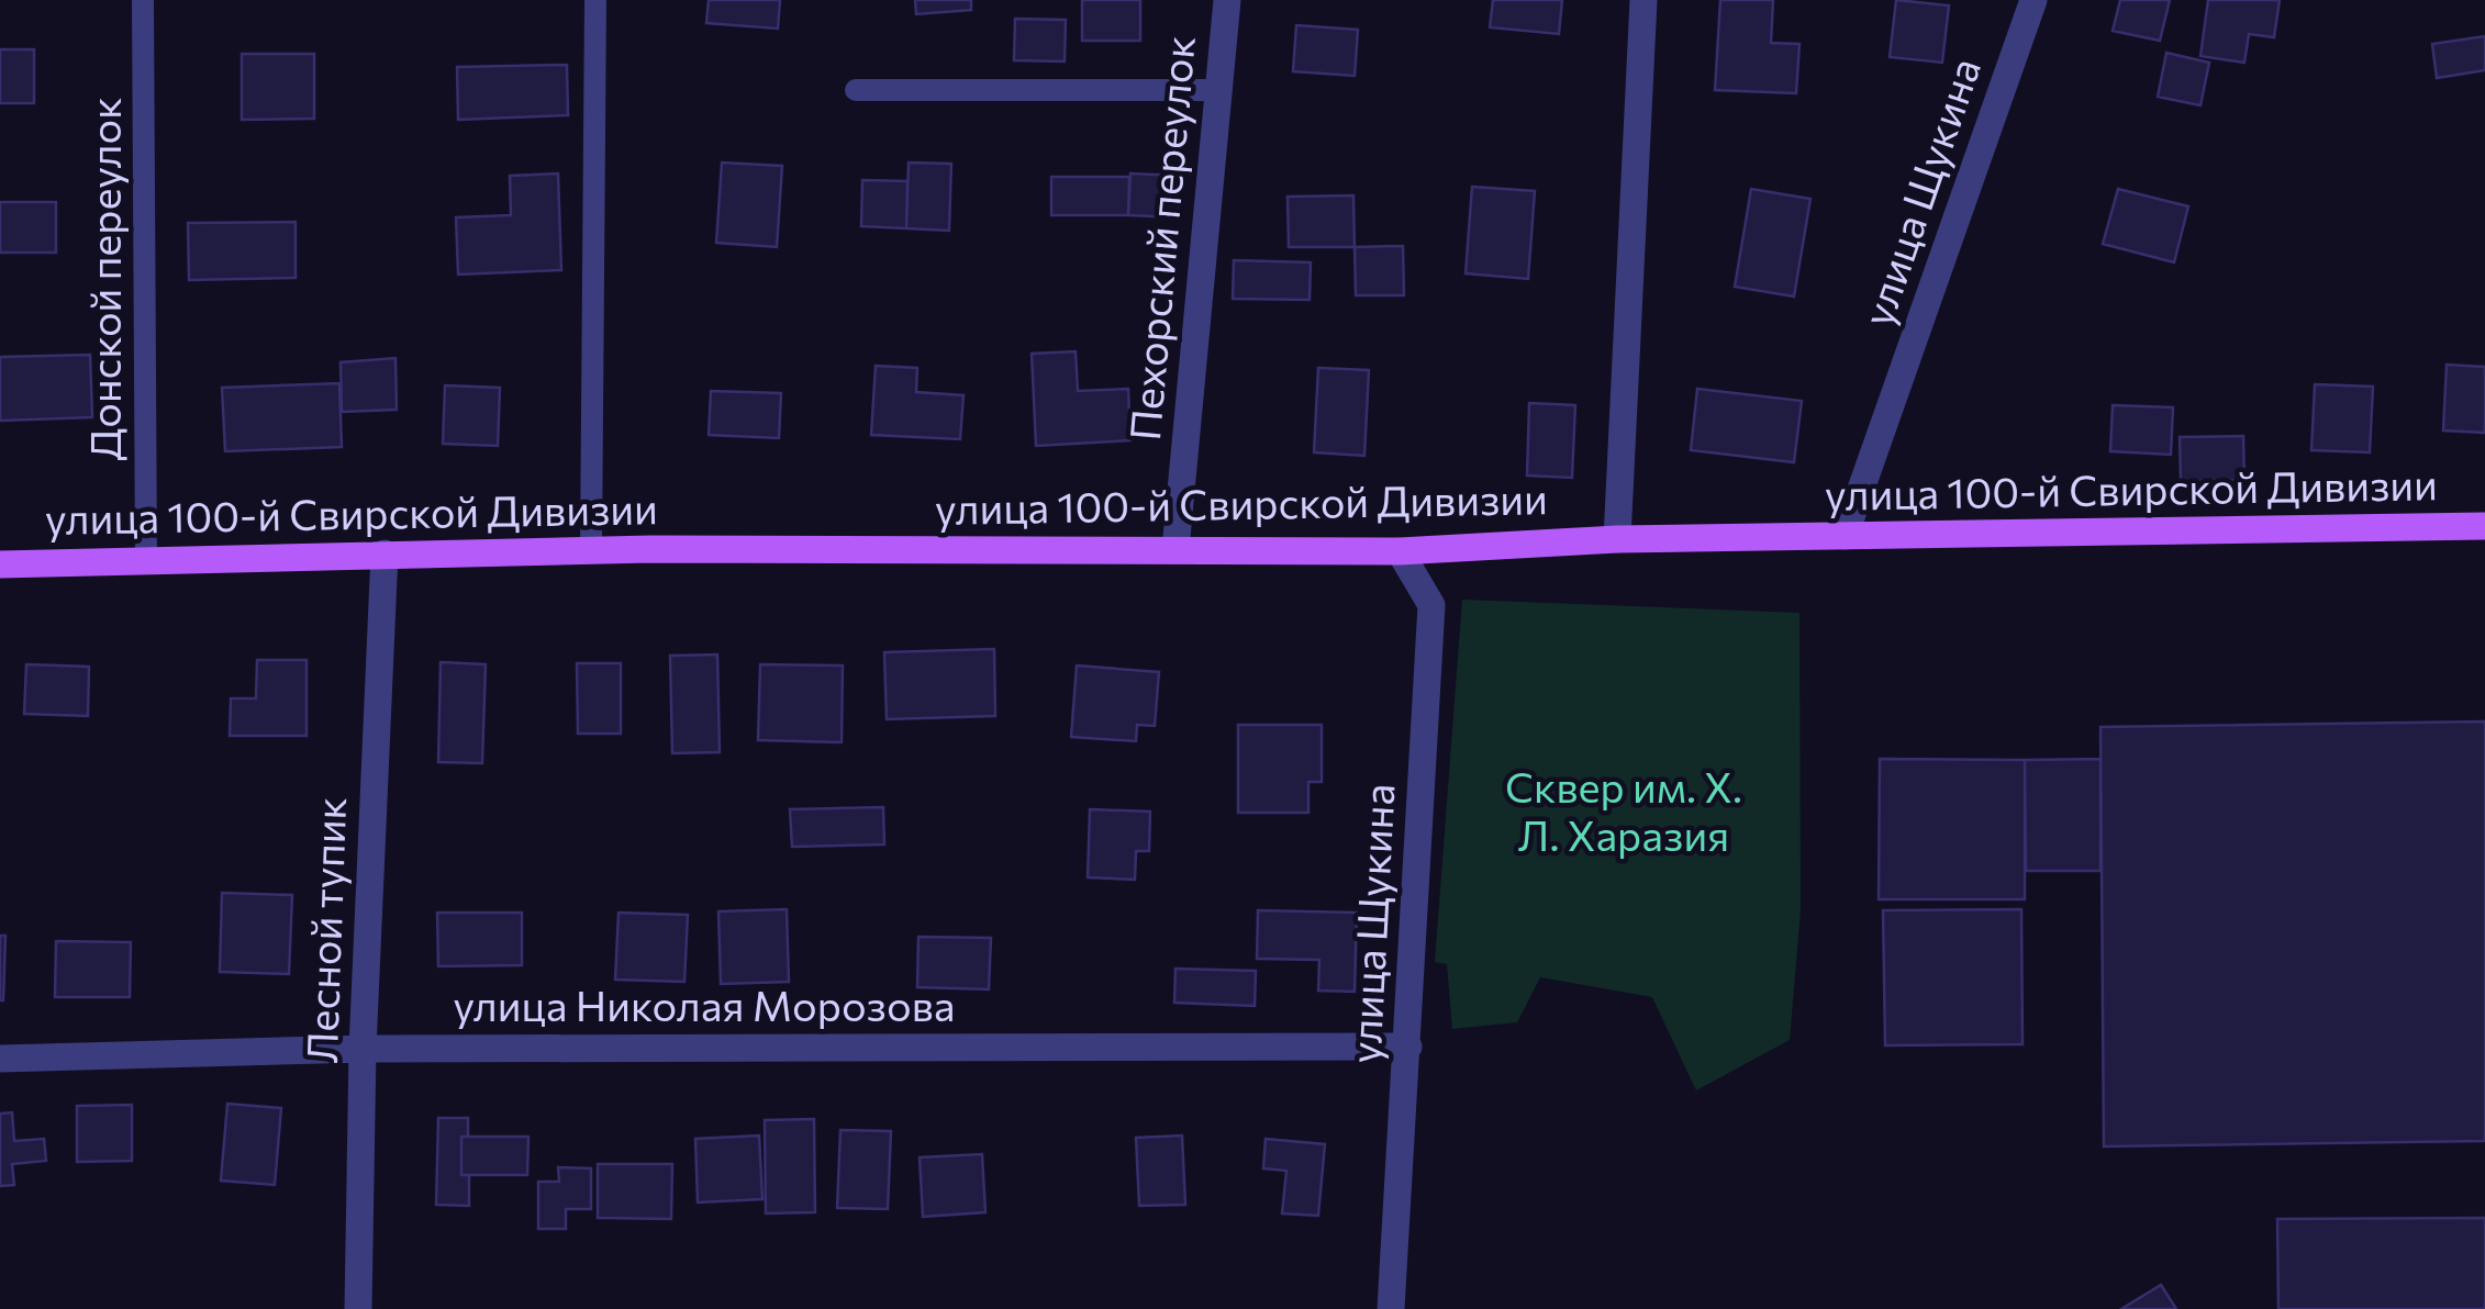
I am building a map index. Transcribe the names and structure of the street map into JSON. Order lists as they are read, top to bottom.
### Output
{
  "streets": {
    "main road": ["улица 100-й Свирской Дивизии"],
    "street": [
      "улица Щукина",
      "Пехорский переулок",
      "Лесной тупик",
      "улица Николая Морозова"
    ],
    "lane": ["Донской переулок"]
  },
  "crossings": [
    ["улица Щукина", "улица 100-й Свирской Дивизии"],
    ["улица Щукина", "улица Николая Морозова"],
    ["Пехорский переулок", "улица 100-й Свирской Дивизии"],
    ["Донской переулок", "улица 100-й Свирской Дивизии"],
    ["улица 100-й Свирской Дивизии", "Лесной тупик"],
    ["Лесной тупик", "улица Николая Морозова"]
  ],
  "parks": ["Сквер им. Х. Л. Харазия"]
}
